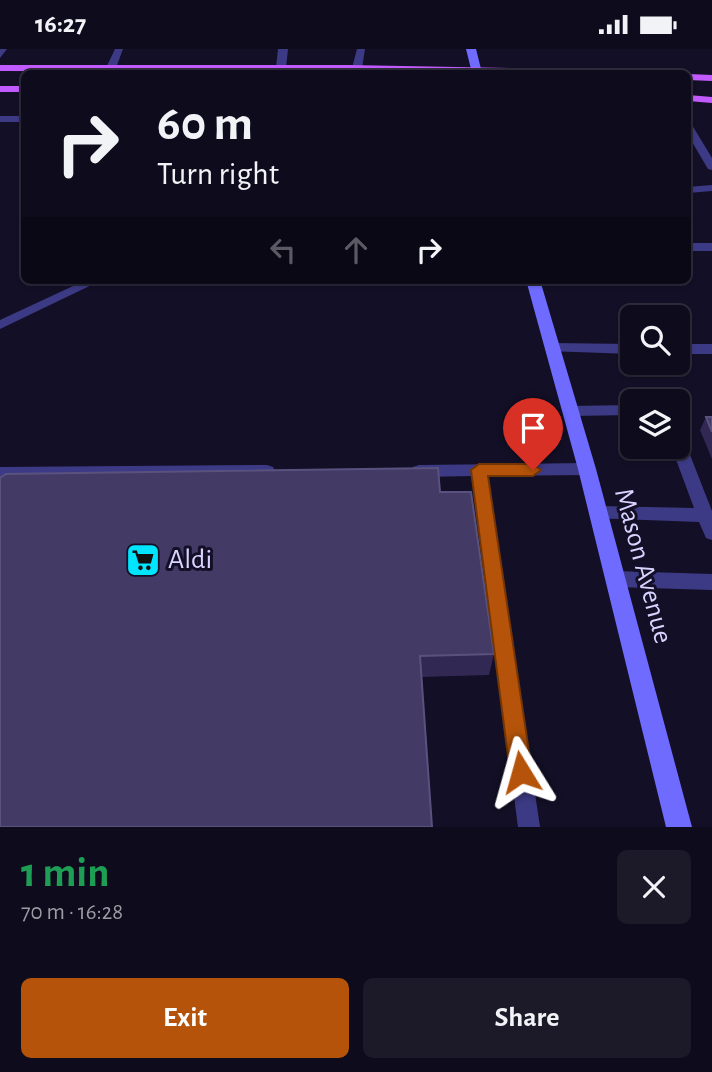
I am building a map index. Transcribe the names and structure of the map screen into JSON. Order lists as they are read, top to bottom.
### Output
{
  "streets": {
    "main road": ["Mason Avenue"]
  },
  "places": {
    "supermarket": ["Aldi"]
  },
  "page": {
    "status": "16:27",
    "turn": ["60 m", "Turn right"],
    "heading": ["1 min", "70 m · 16:28"],
    "buttons": ["Exit", "Share"]
  }
}
